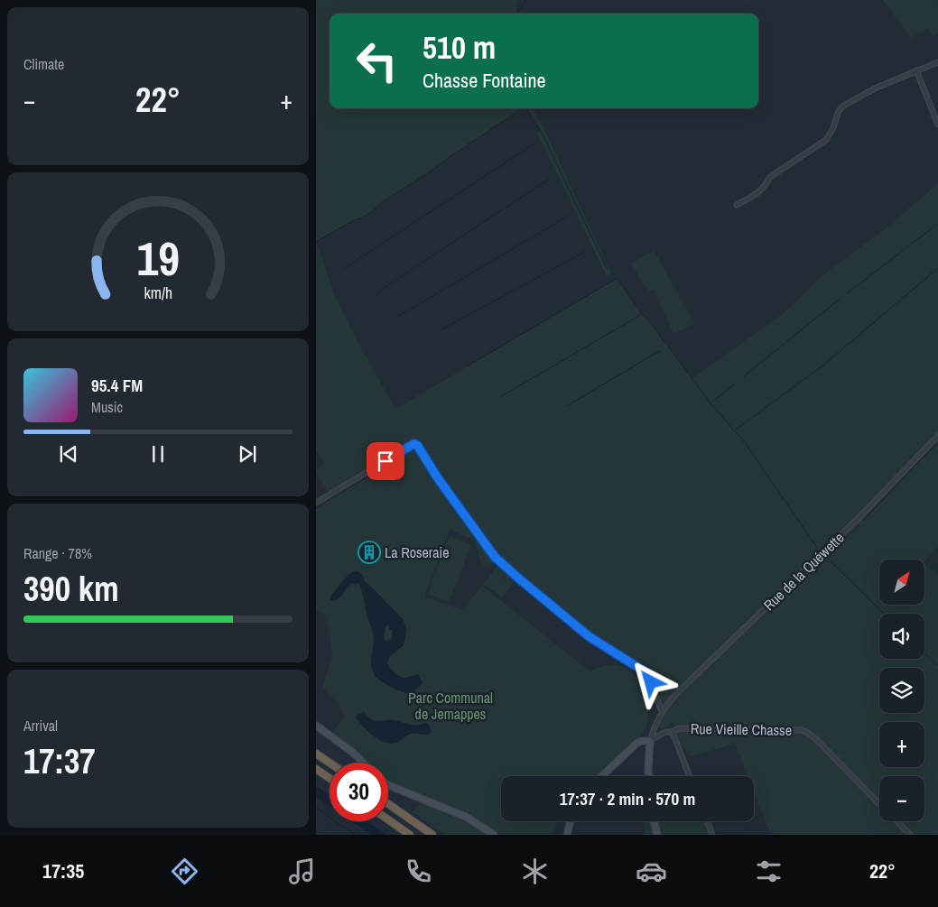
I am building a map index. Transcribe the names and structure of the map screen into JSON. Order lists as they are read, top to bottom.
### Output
{
  "streets": {
    "street": ["Rue de la Quéwette", "Rue Vieille Chasse"]
  },
  "crossings": [
    ["Rue de la Quéwette", "Rue Vieille Chasse"]
  ],
  "parks": ["Parc Communal de Jemappes"],
  "places": {
    "building": ["La Roseraie"]
  },
  "north": "top right",
  "page": {
    "tile": [
      "Climate",
      ["Range · 78%", "390 km"],
      ["Arrival", "17:37"]
    ],
    "turn": ["510 m", "Chasse Fontaine"],
    "heat": ["−", "22°", "+"],
    "song": ["95.4 FM", "Music"],
    "map_buttons": ["+", "−"],
    "limit": "30",
    "trip": "17:37 · 2 min · 570 m",
    "tabs": ["17:35", "22°"],
    "gauge": ["19", "km/h"]
  }
}
